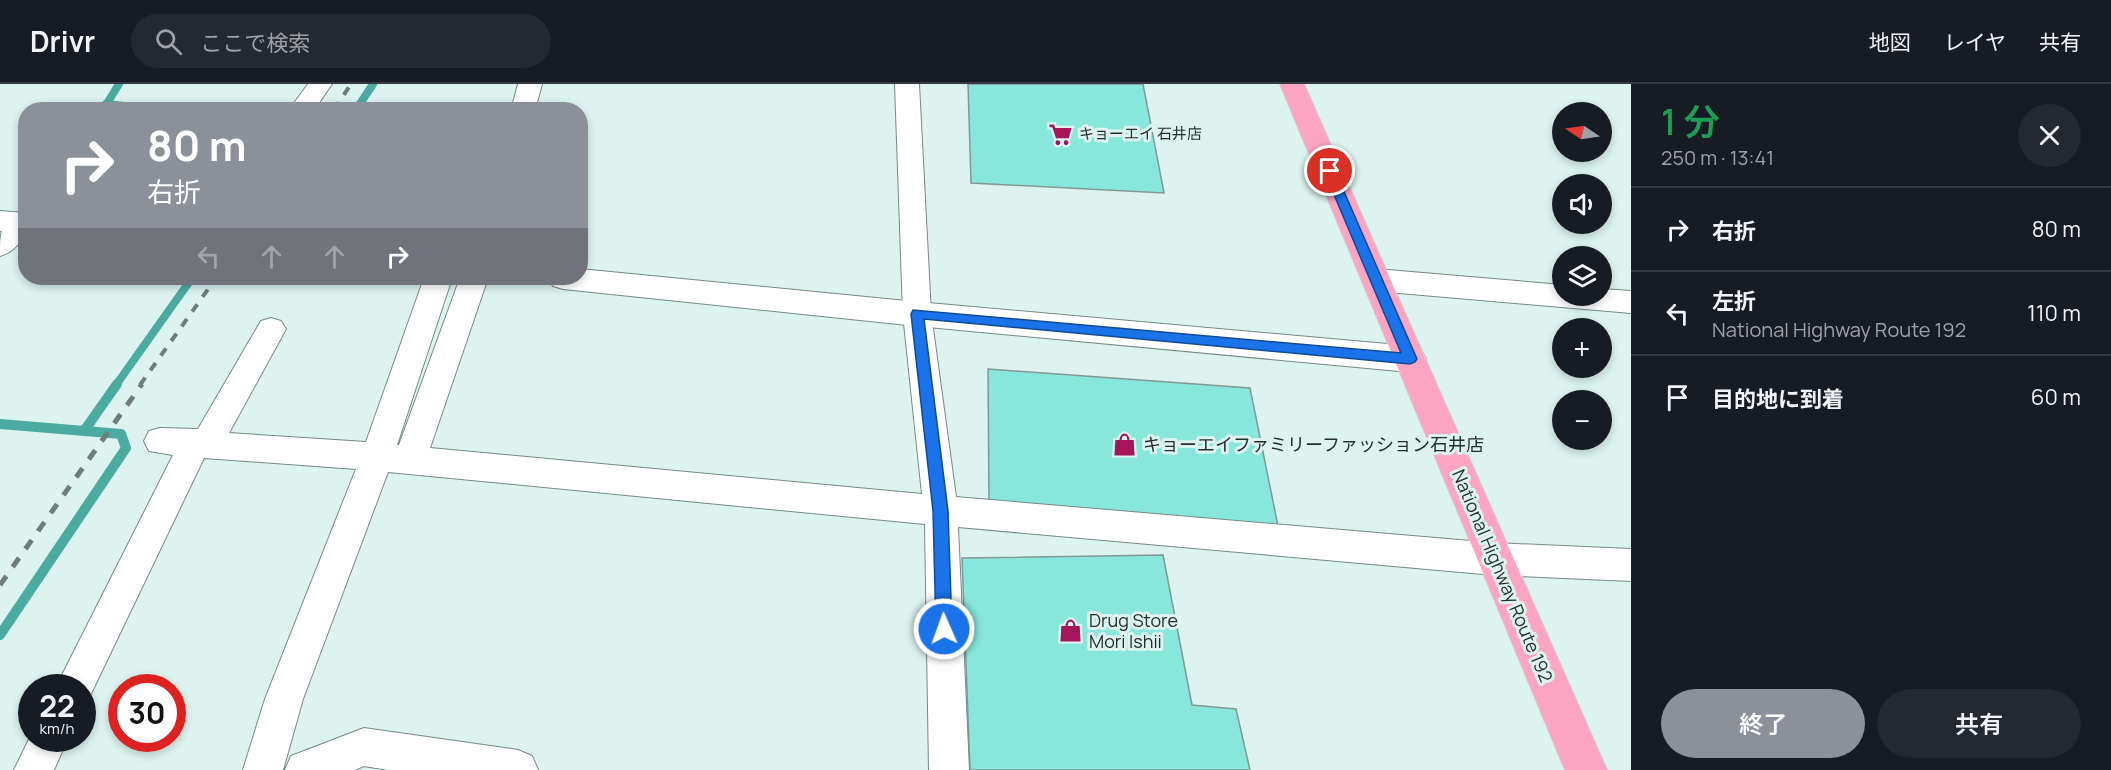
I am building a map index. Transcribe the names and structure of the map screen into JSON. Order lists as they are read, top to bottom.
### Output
{
  "streets": {
    "highway": ["National Highway Route 192"]
  },
  "places": {
    "supermarket": ["キョーエイ 石井店"],
    "shop": ["キョーエイファミリーファッション石井店", "Drug Store Mori Ishii"]
  },
  "north": "left",
  "page": {
    "header": "Drivr",
    "search": "ここで検索",
    "nav": ["地図", "レイヤ", "共有"],
    "heading": ["1 分", "250 m · 13:41"],
    "map_buttons": ["+", "−"],
    "turn": ["80 m", "右折"],
    "list": [
      {
        "name": "右折",
        "value": "80 m"
      },
      {
        "name": "左折",
        "note": "National Highway Route 192",
        "value": "110 m"
      },
      {
        "name": "目的地に到着",
        "value": "60 m"
      }
    ],
    "speed": "22 km/h",
    "limit": "30",
    "buttons": ["終了", "共有"]
  }
}
